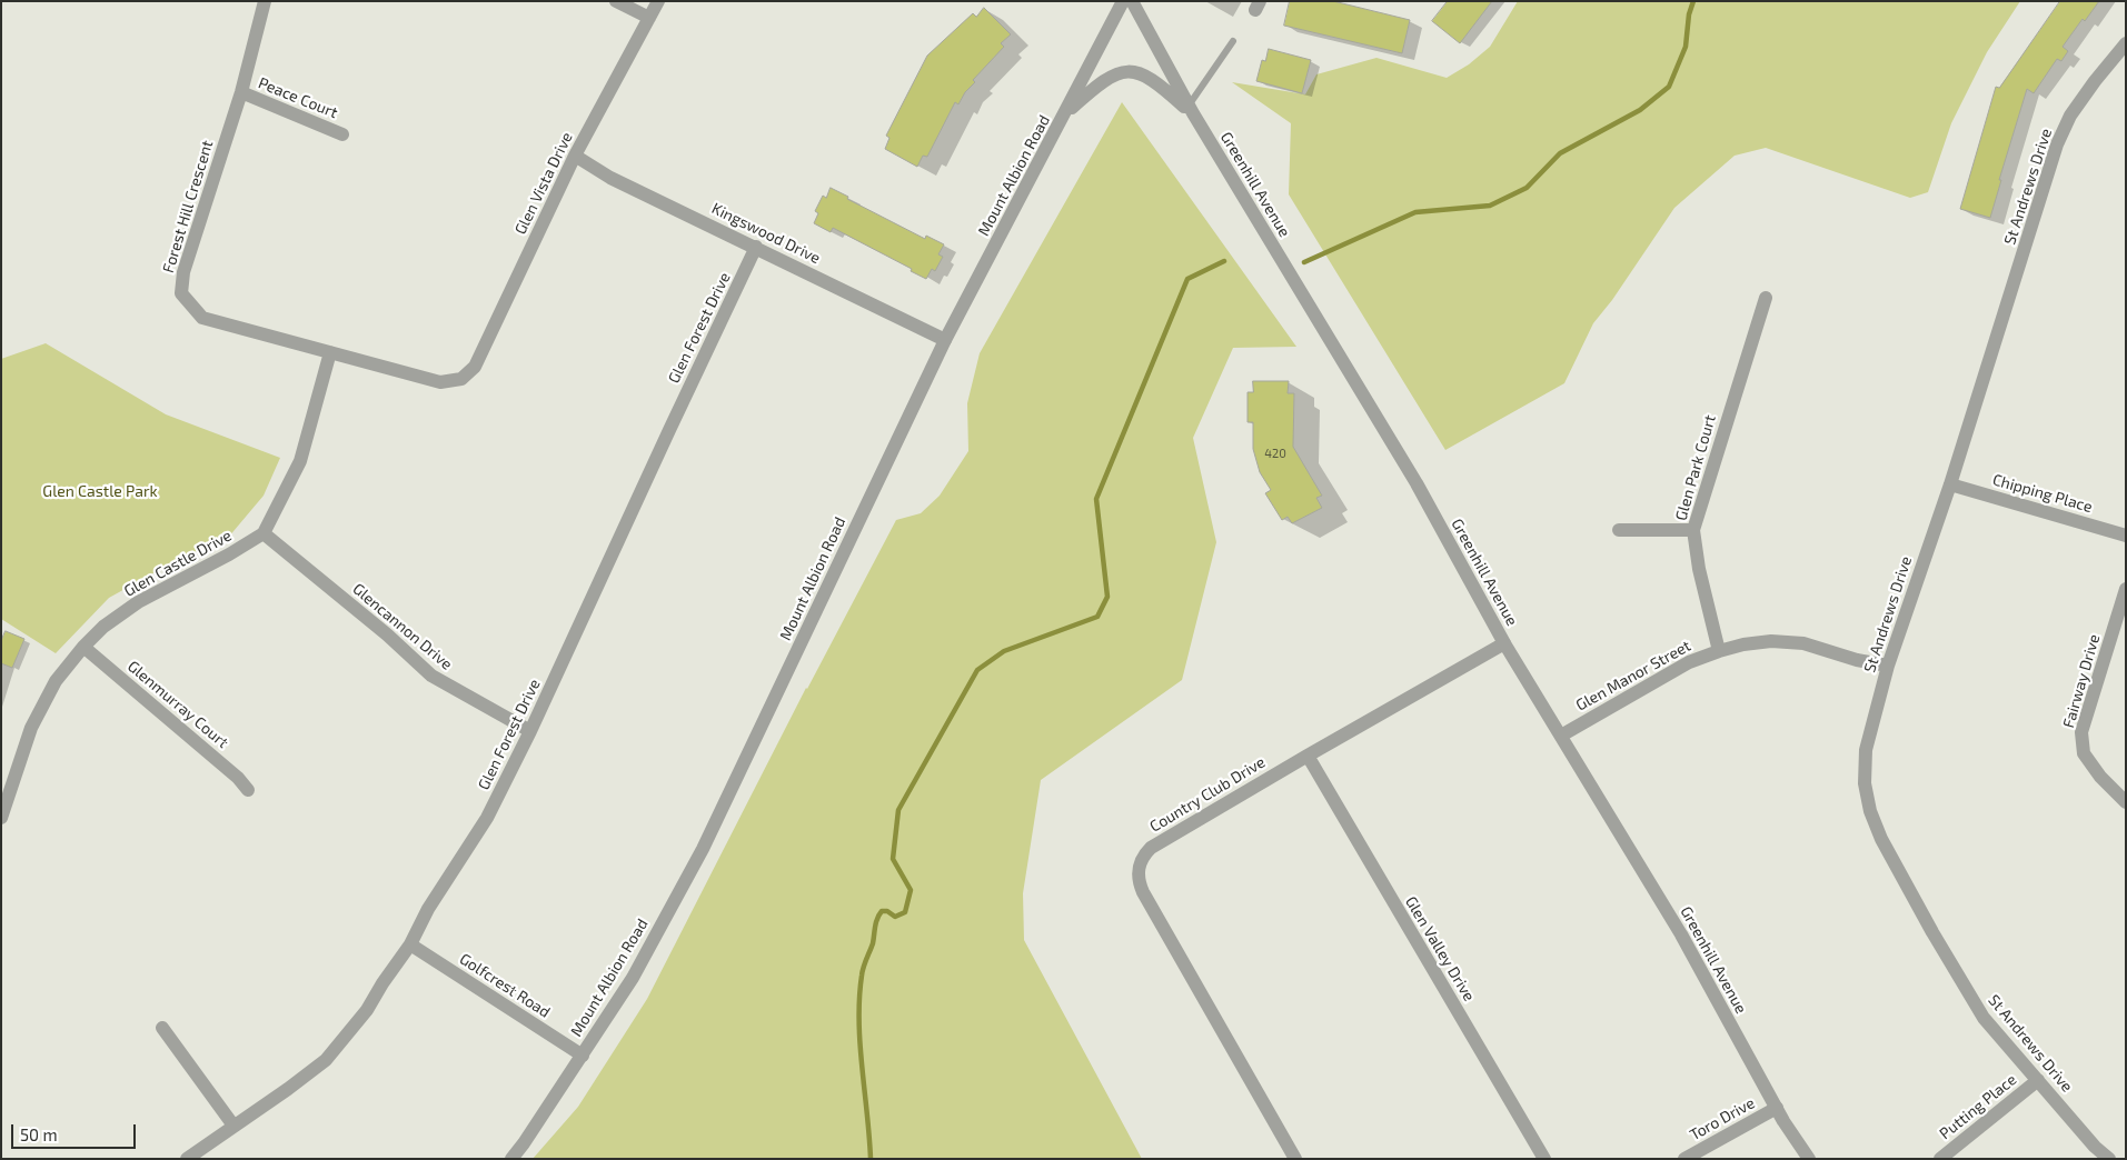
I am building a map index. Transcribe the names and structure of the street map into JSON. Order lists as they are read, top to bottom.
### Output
{
  "streets": {
    "street": [
      "Peace Court",
      "Mount Albion Road",
      "Glen Vista Drive",
      "Greenhill Avenue",
      "St Andrews Drive",
      "Forest Hill Crescent",
      "Kingswood Drive",
      "Glen Forest Drive",
      "Glen Park Court",
      "Chipping Place",
      "Glen Castle Drive",
      "Glencannon Drive",
      "Glen Manor Street",
      "Fairway Drive",
      "Glenmurray Court",
      "Country Club Drive",
      "Glen Valley Drive",
      "Golfcrest Road",
      "Putting Place",
      "Toro Drive"
    ]
  },
  "crossings": [
    ["Peace Court", "Forest Hill Crescent"],
    ["Mount Albion Road", "Kingswood Drive"],
    ["Mount Albion Road", "Golfcrest Road"],
    ["Glen Vista Drive", "Forest Hill Crescent"],
    ["Glen Vista Drive", "Kingswood Drive"],
    ["Greenhill Avenue", "Glen Manor Street"],
    ["Greenhill Avenue", "Country Club Drive"],
    ["Greenhill Avenue", "Toro Drive"],
    ["St Andrews Drive", "Chipping Place"],
    ["St Andrews Drive", "Glen Manor Street"],
    ["St Andrews Drive", "Putting Place"],
    ["Forest Hill Crescent", "Glen Castle Drive"],
    ["Kingswood Drive", "Glen Forest Drive"],
    ["Glen Forest Drive", "Glencannon Drive"],
    ["Glen Forest Drive", "Golfcrest Road"],
    ["Glen Park Court", "Glen Manor Street"],
    ["Glen Castle Drive", "Glencannon Drive"],
    ["Glen Castle Drive", "Glenmurray Court"],
    ["Country Club Drive", "Glen Valley Drive"]
  ],
  "parks": ["Glen Castle Park"],
  "house_numbers": ["420"],
  "scale_bar": "50 m"
}
